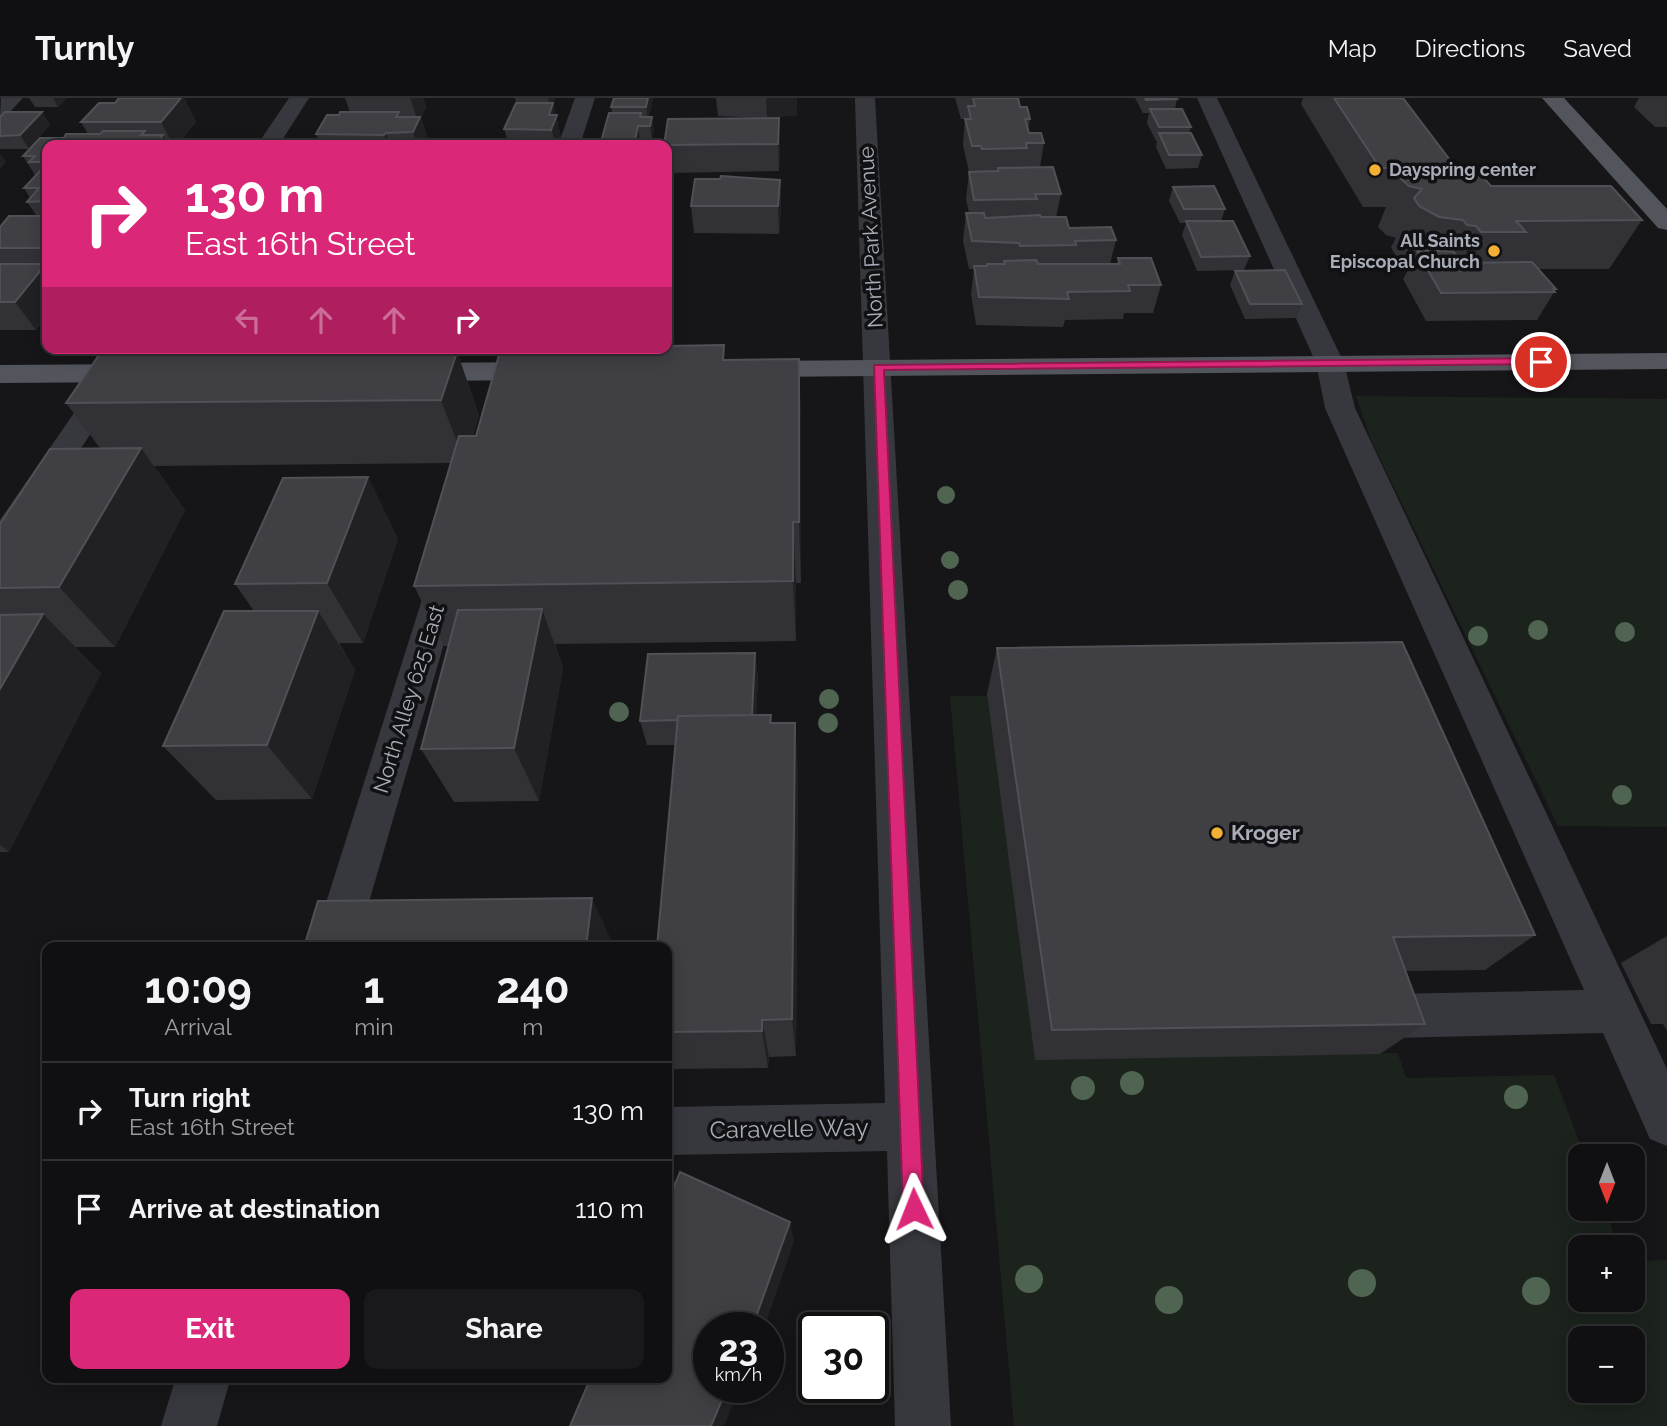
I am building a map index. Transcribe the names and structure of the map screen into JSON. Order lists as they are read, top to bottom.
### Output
{
  "streets": {
    "street": ["North Park Avenue", "North Alley 625 East", "Caravelle Way"]
  },
  "crossings": [
    ["North Park Avenue", "Caravelle Way"]
  ],
  "places": ["Dayspring center", "All Saints Episcopal Church", "Kroger"],
  "north": "bottom",
  "page": {
    "header": "Turnly",
    "nav": ["Map", "Directions", "Saved"],
    "turn": ["130 m", "East 16th Street"],
    "eta": [
      "10:09",
      "Arrival",
      "1",
      "min",
      "240",
      "m"
    ],
    "list": [
      {
        "name": "Turn right",
        "note": "East 16th Street",
        "value": "130 m"
      },
      {
        "name": "Arrive at destination",
        "value": "110 m"
      }
    ],
    "map_buttons": ["+", "−"],
    "buttons": ["Exit", "Share"],
    "speed": "23 km/h",
    "limit": "30"
  }
}
